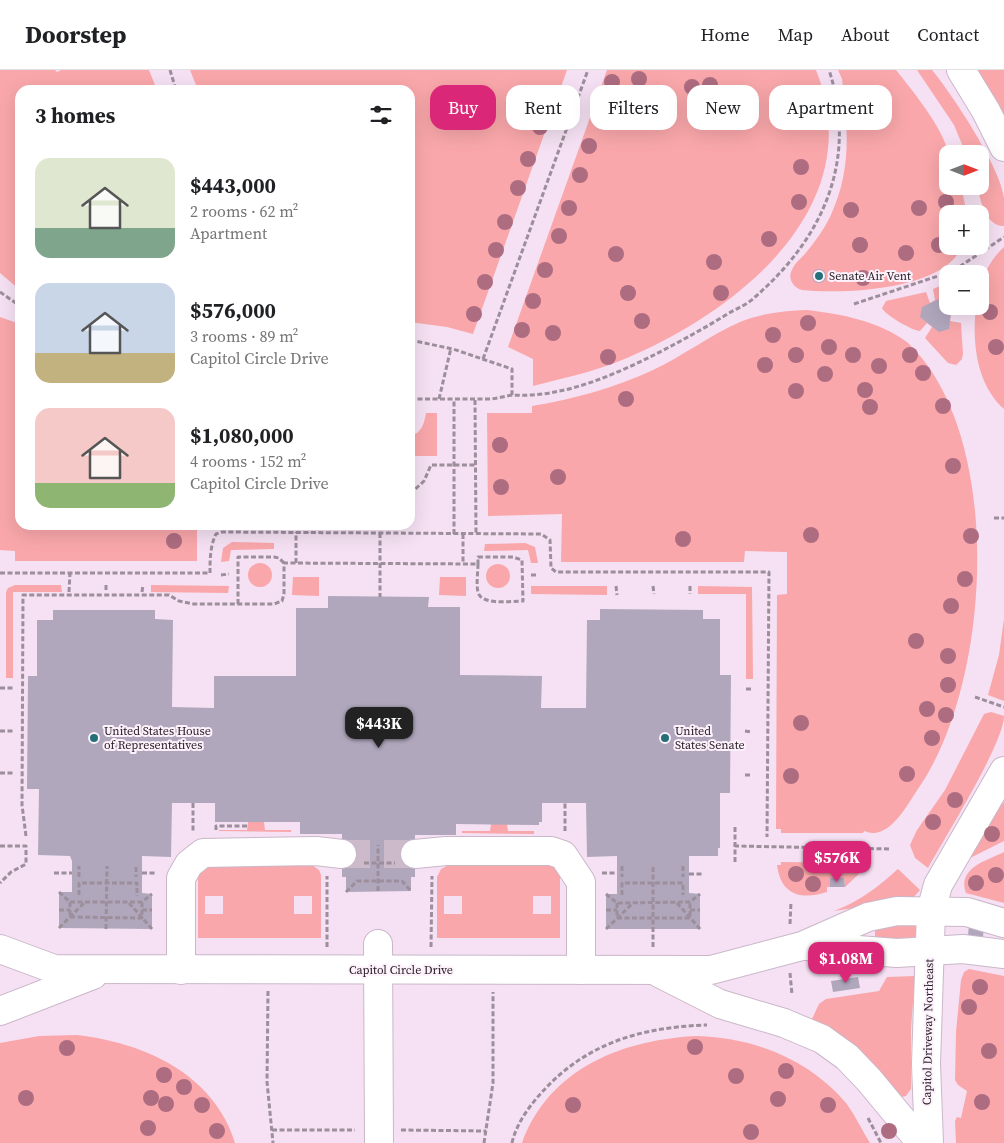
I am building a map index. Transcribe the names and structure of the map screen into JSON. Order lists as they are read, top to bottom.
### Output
{
  "streets": {
    "street": ["Capitol Circle Drive", "Capitol Driveway Northeast"]
  },
  "crossings": [
    ["Capitol Circle Drive", "Capitol Driveway Northeast"]
  ],
  "places": ["Senate Air Vent", "United States House of Representatives", "United States Senate"],
  "north": "right",
  "page": {
    "header": "Doorstep",
    "nav": [
      "Home",
      "Map",
      "About",
      "Contact"
    ],
    "chip": [
      "Buy",
      "Rent",
      "Filters",
      "New",
      "Apartment"
    ],
    "heading": "3 homes",
    "map_buttons": ["+", "−"],
    "list": [
      {
        "name": "$443,000",
        "note": "2 rooms · 62 m² · Apartment"
      },
      {
        "name": "$576,000",
        "note": "3 rooms · 89 m² · Capitol Circle Drive"
      },
      {
        "name": "$1,080,000",
        "note": "4 rooms · 152 m² · Capitol Circle Drive"
      }
    ],
    "price": ["$443K", "$576K", "$1.08M"]
  }
}
